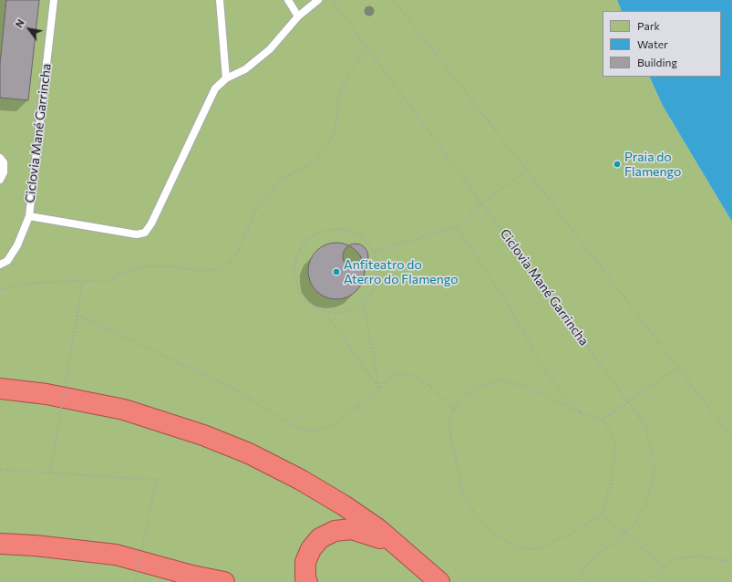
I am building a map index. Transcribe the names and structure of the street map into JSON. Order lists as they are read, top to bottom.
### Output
{
  "streets": {
    "lane": ["Ciclovia Mané Garrincha"]
  },
  "places": ["Praia do Flamengo", "Anfiteatro do Aterro do Flamengo"],
  "legend": ["Park", "Water", "Building"],
  "north": "top left"
}
